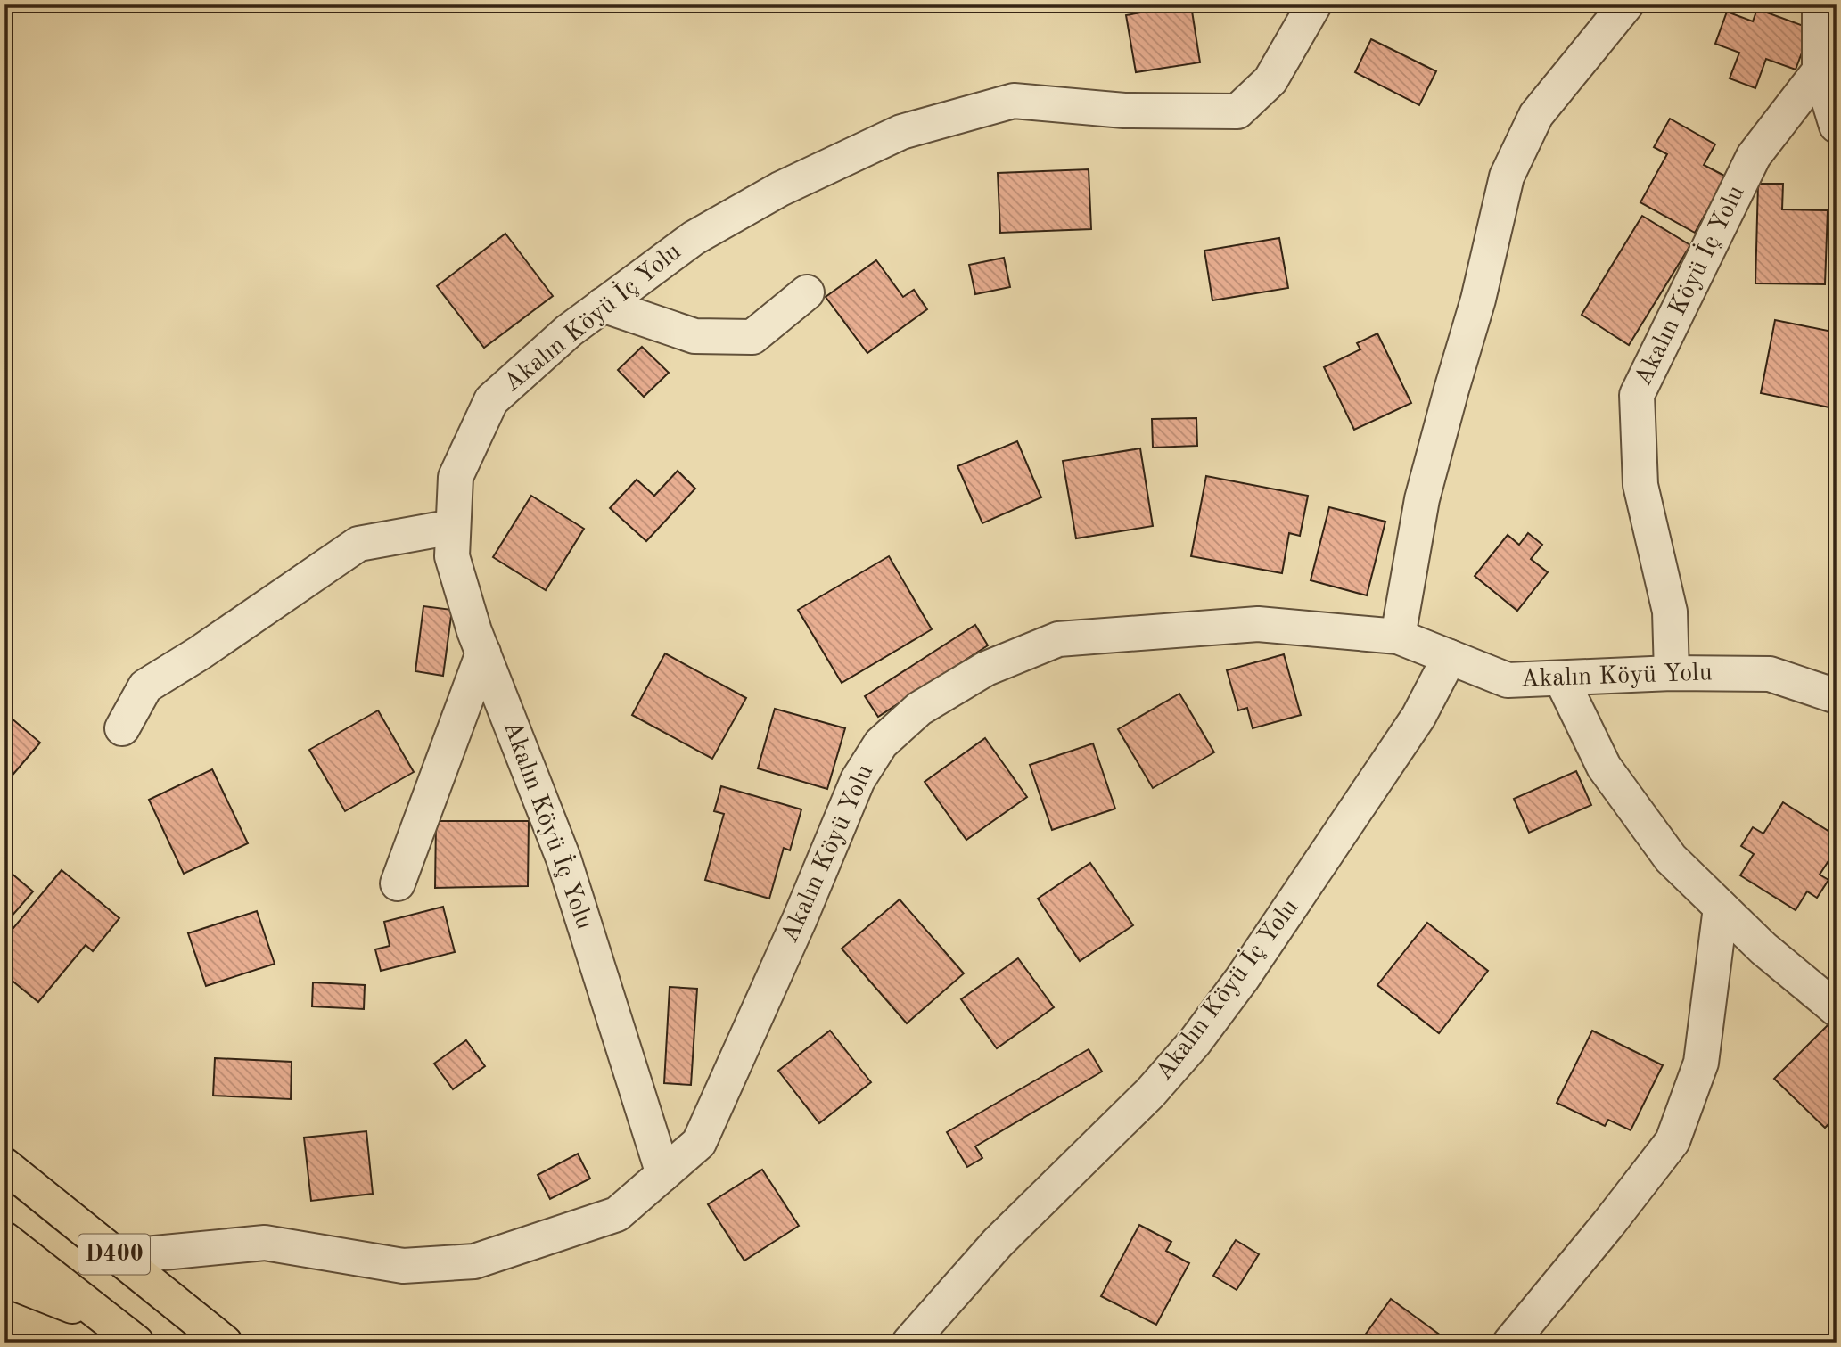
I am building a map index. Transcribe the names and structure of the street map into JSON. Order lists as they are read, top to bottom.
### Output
{
  "streets": {
    "highway": ["D400"],
    "street": ["Akalın Köyü İç Yolu", "Akalın Köyü Yolu"]
  },
  "crossings": [
    ["Akalın Köyü İç Yolu", "Akalın Köyü Yolu"],
    ["Akalın Köyü Yolu", "D400"]
  ]
}
